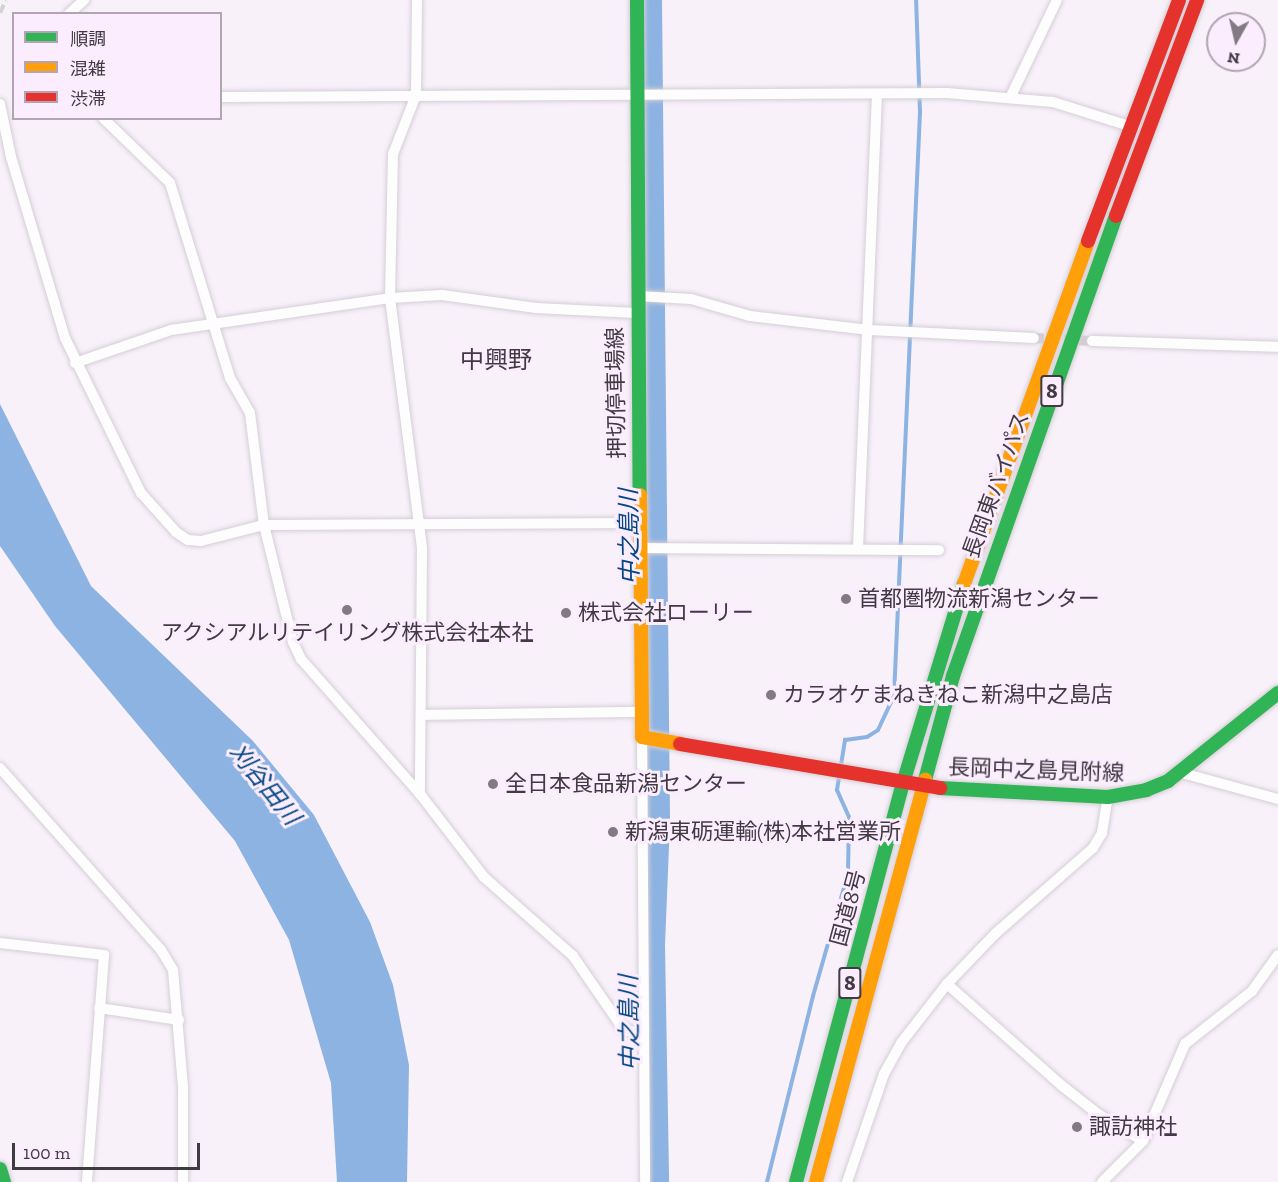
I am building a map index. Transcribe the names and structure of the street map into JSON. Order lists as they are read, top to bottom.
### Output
{
  "streets": {
    "main road": [
      "8",
      "押切停車場線",
      "長岡東バイパス",
      "長岡中之島見附線",
      "国道8号"
    ]
  },
  "crossings": [
    ["長岡東バイパス", "長岡中之島見附線"],
    ["長岡東バイパス", "国道8号"],
    ["長岡中之島見附線", "国道8号"]
  ],
  "districts": ["中興野"],
  "water": ["中之島川", "刈谷田川"],
  "places": [
    "首都圏物流新潟センター",
    "アクシアルリテイリング株式会社本社",
    "株式会社ローリー",
    "カラオケまねきねこ新潟中之島店",
    "全日本食品新潟センター",
    "新潟東砺運輸(株)本社営業所",
    "諏訪神社"
  ],
  "legend": ["順調", "混雑", "渋滞"],
  "scale_bar": "100 m",
  "north": "bottom"
}
